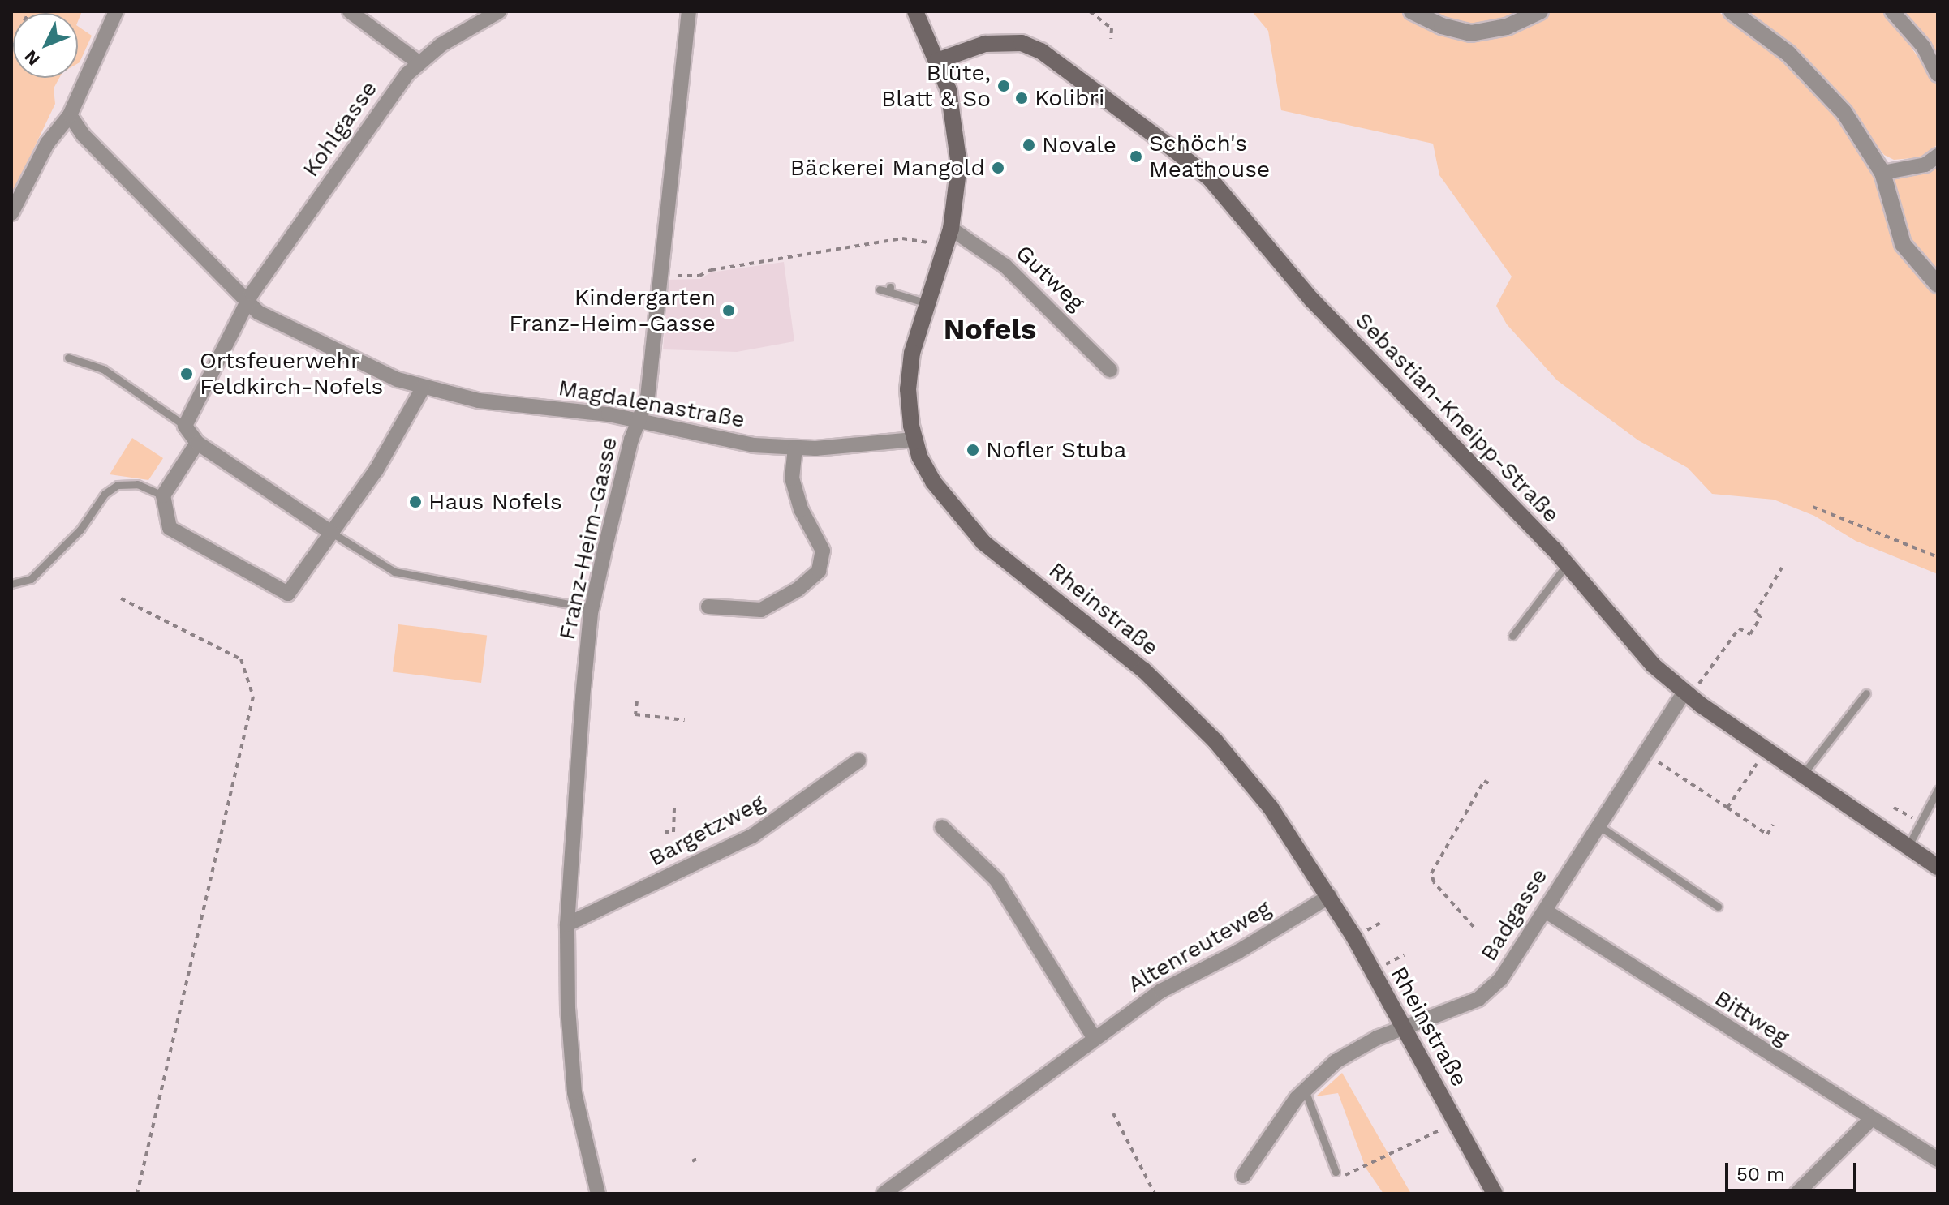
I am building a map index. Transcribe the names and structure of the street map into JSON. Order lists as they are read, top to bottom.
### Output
{
  "streets": {
    "main road": ["Sebastian-Kneipp-Straße", "Rheinstraße"],
    "street": [
      "Kohlgasse",
      "Gutweg",
      "Magdalenastraße",
      "Franz-Heim-Gasse",
      "Bargetzweg",
      "Badgasse",
      "Altenreuteweg",
      "Bittweg"
    ]
  },
  "crossings": [
    ["Kohlgasse", "Magdalenastraße"],
    ["Gutweg", "Rheinstraße"],
    ["Magdalenastraße", "Franz-Heim-Gasse"],
    ["Magdalenastraße", "Rheinstraße"],
    ["Sebastian-Kneipp-Straße", "Rheinstraße"],
    ["Sebastian-Kneipp-Straße", "Badgasse"],
    ["Franz-Heim-Gasse", "Bargetzweg"],
    ["Rheinstraße", "Badgasse"],
    ["Rheinstraße", "Altenreuteweg"],
    ["Badgasse", "Bittweg"]
  ],
  "districts": ["Nofels"],
  "places": [
    "Blüte, Blatt & So",
    "Kolibri",
    "Novale",
    "Schöch's Meathouse",
    "Bäckerei Mangold",
    "Kindergarten Franz-Heim-Gasse",
    "Ortsfeuerwehr Feldkirch-Nofels",
    "Nofler Stuba",
    "Haus Nofels"
  ],
  "scale_bar": "50 m",
  "north": "bottom left"
}
